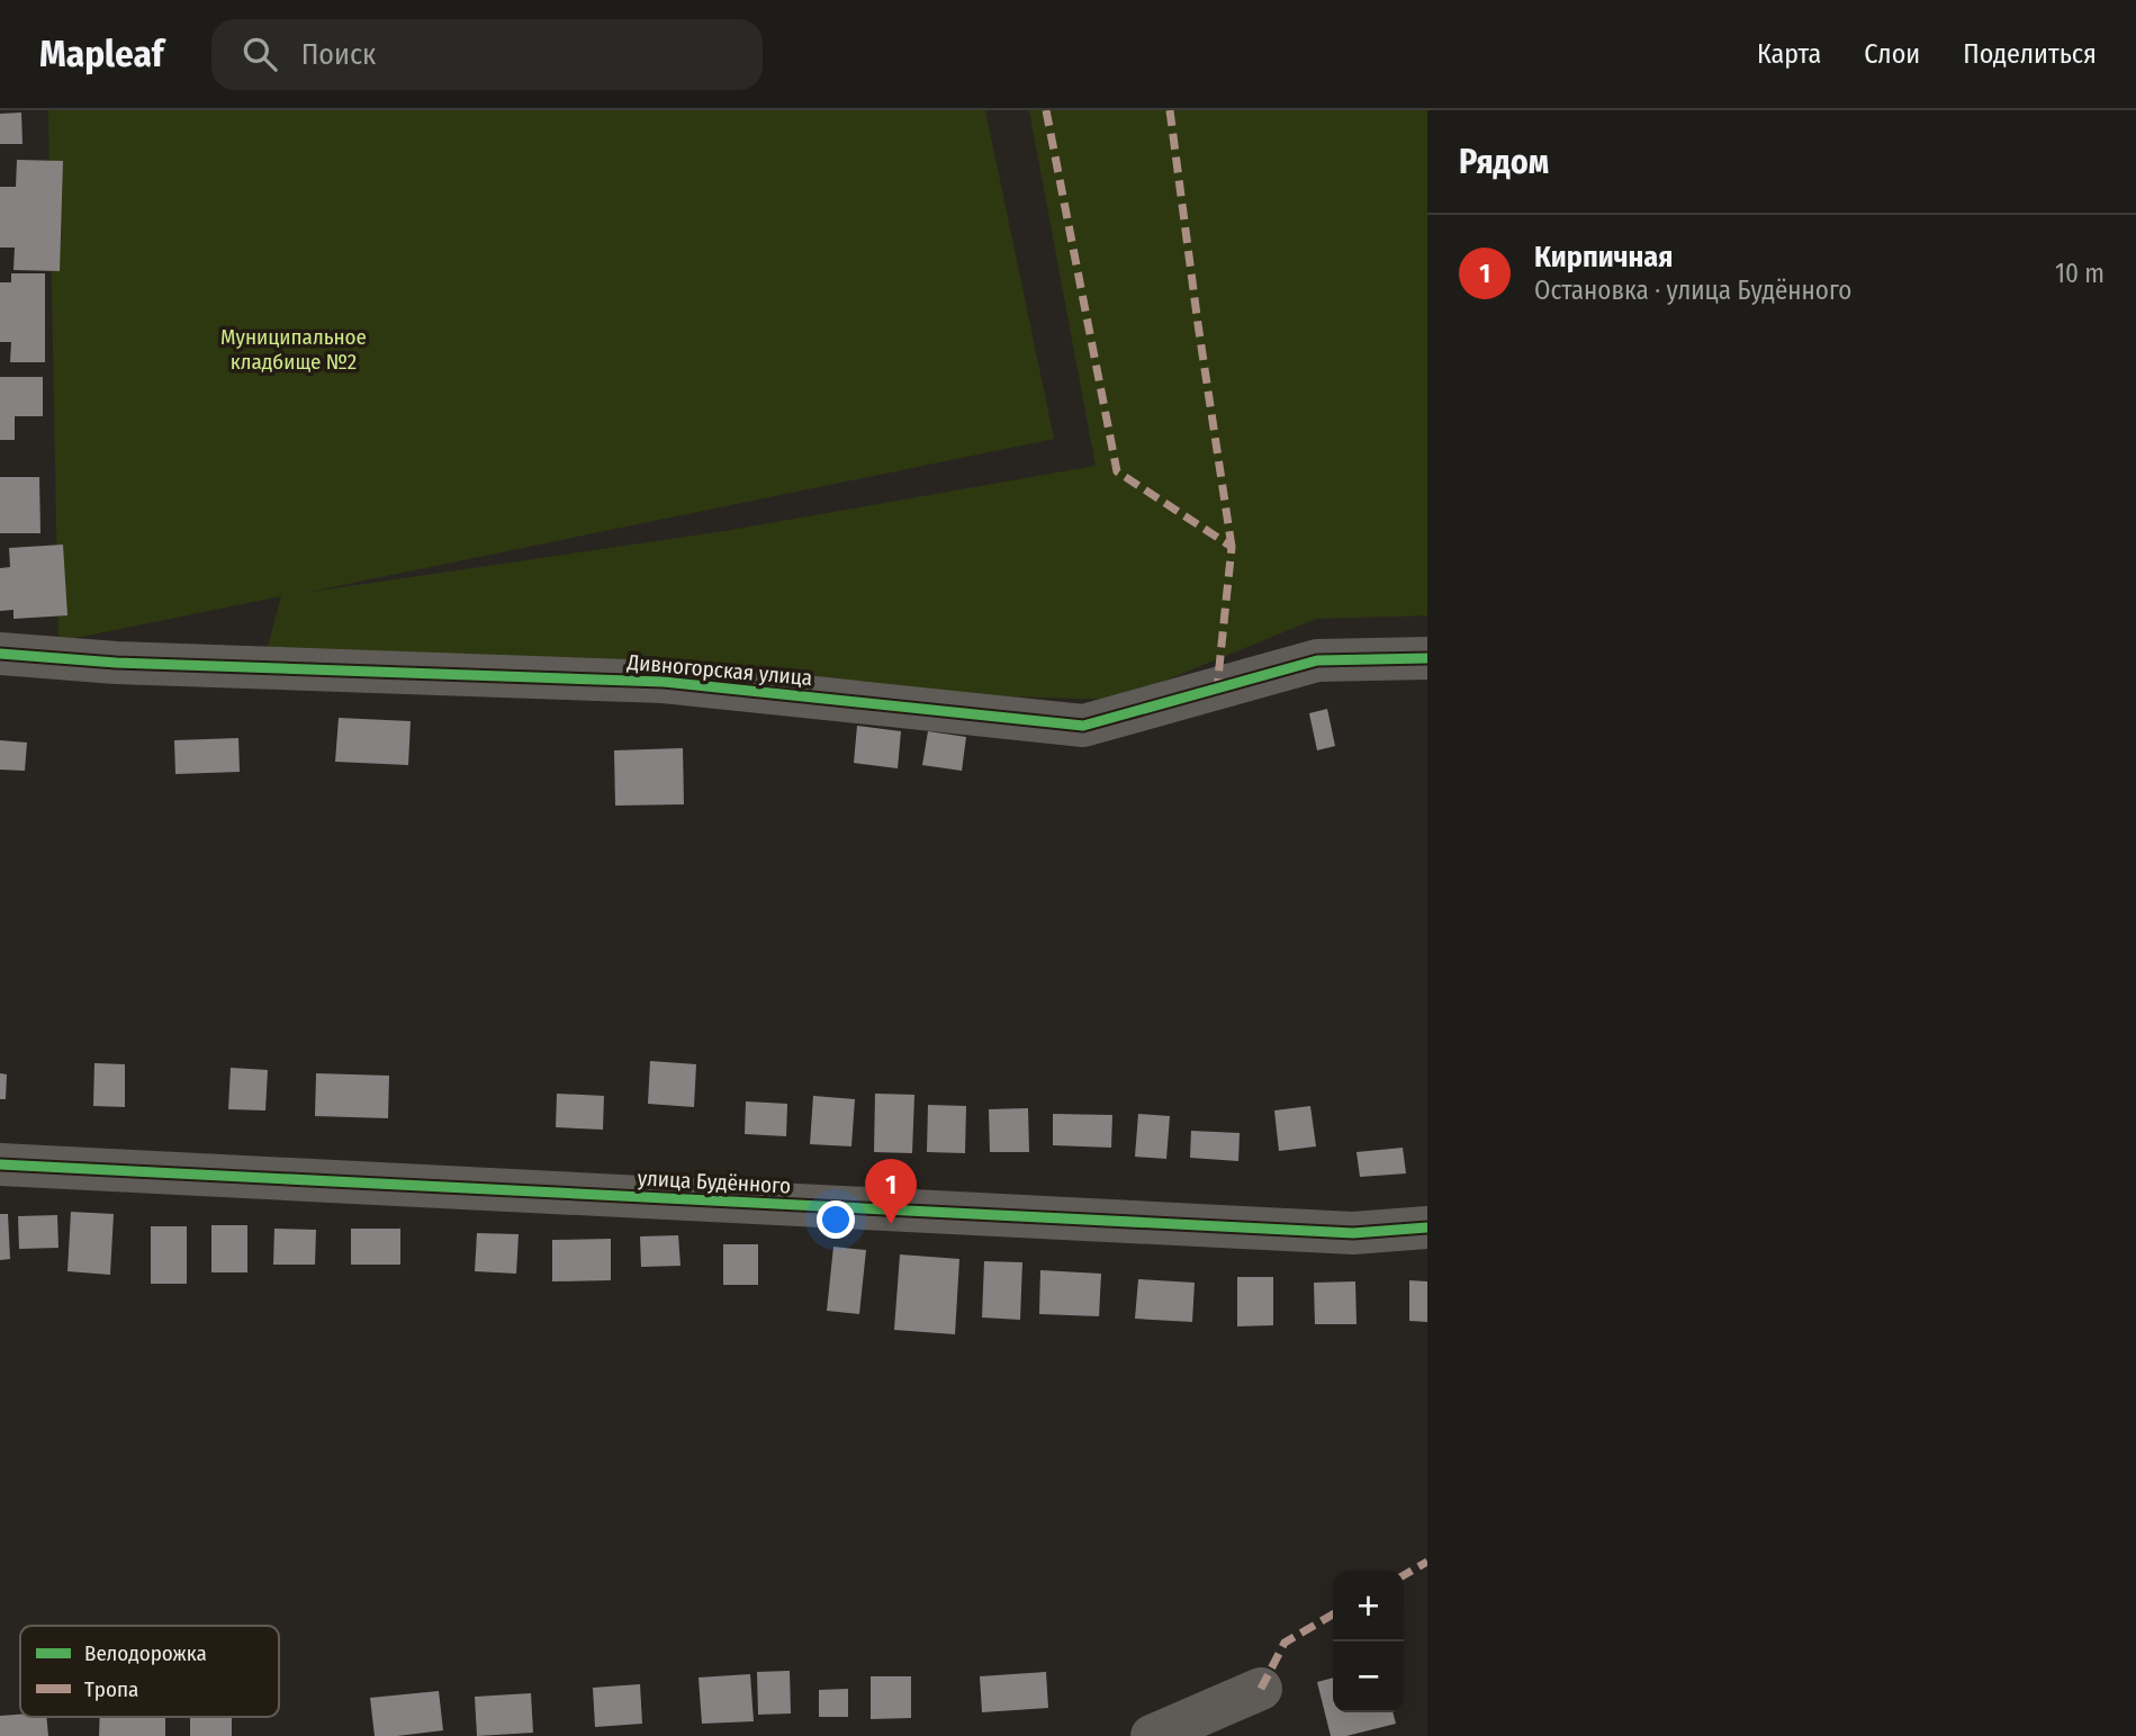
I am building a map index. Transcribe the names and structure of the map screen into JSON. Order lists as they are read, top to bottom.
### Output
{
  "streets": {
    "street": ["Дивногорская улица", "улица Будённого"]
  },
  "parks": ["Муниципальное кладбище №2"],
  "legend": ["Велодорожка", "Тропа"],
  "page": {
    "header": "Mapleaf",
    "search": "Поиск",
    "nav": ["Карта", "Слои", "Поделиться"],
    "heading": "Рядом",
    "list": [
      {
        "mark": "1",
        "name": "Кирпичная",
        "note": "Остановка · улица Будённого",
        "value": "10 m"
      }
    ],
    "pins": "1",
    "map_buttons": ["+", "−"]
  }
}
